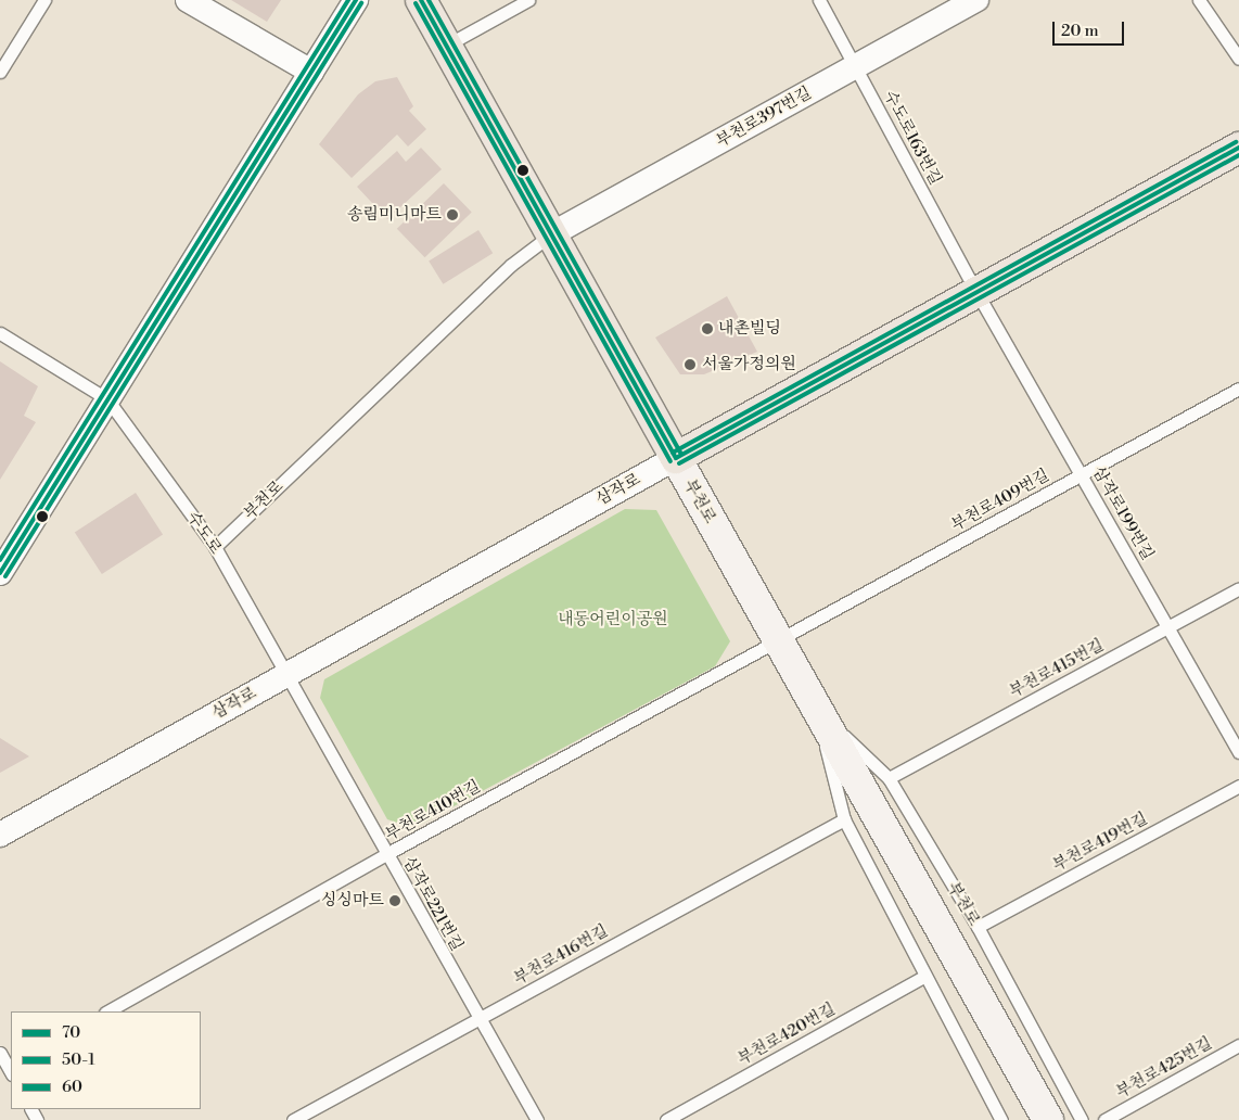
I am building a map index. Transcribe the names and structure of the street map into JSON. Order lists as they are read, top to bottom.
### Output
{
  "streets": {
    "main road": ["삼작로", "부천로"],
    "street": ["부천로397번길"],
    "lane": [
      "수도로163번길",
      "부천로409번길",
      "삼작로199번길",
      "수도로",
      "부천로415번길",
      "부천로410번길",
      "부천로419번길",
      "삼작로221번길",
      "부천로416번길",
      "부천로420번길",
      "부천로425번길"
    ]
  },
  "crossings": [
    ["부천로397번길", "수도로163번길"],
    ["부천로397번길", "부천로"],
    ["수도로163번길", "삼작로"],
    ["수도로163번길", "삼작로199번길"],
    ["삼작로", "부천로"],
    ["삼작로", "삼작로199번길"],
    ["삼작로", "수도로"],
    ["삼작로", "삼작로221번길"],
    ["부천로", "부천로409번길"],
    ["부천로", "수도로"],
    ["부천로", "부천로415번길"],
    ["부천로", "부천로410번길"],
    ["부천로", "부천로419번길"],
    ["부천로", "부천로416번길"],
    ["부천로", "부천로420번길"],
    ["부천로409번길", "삼작로199번길"],
    ["부천로409번길", "부천로410번길"],
    ["삼작로199번길", "부천로415번길"],
    ["수도로", "삼작로221번길"],
    ["부천로410번길", "삼작로221번길"],
    ["삼작로221번길", "부천로416번길"]
  ],
  "parks": ["내동어린이공원"],
  "places": [
    "송림미니마트",
    "내촌빌딩",
    "서울가정의원",
    "싱싱마트"
  ],
  "lines": ["transit line 70", "transit line 60", "transit line 50-1"],
  "legend": ["70", "50-1", "60"],
  "scale_bar": "20 m"
}
